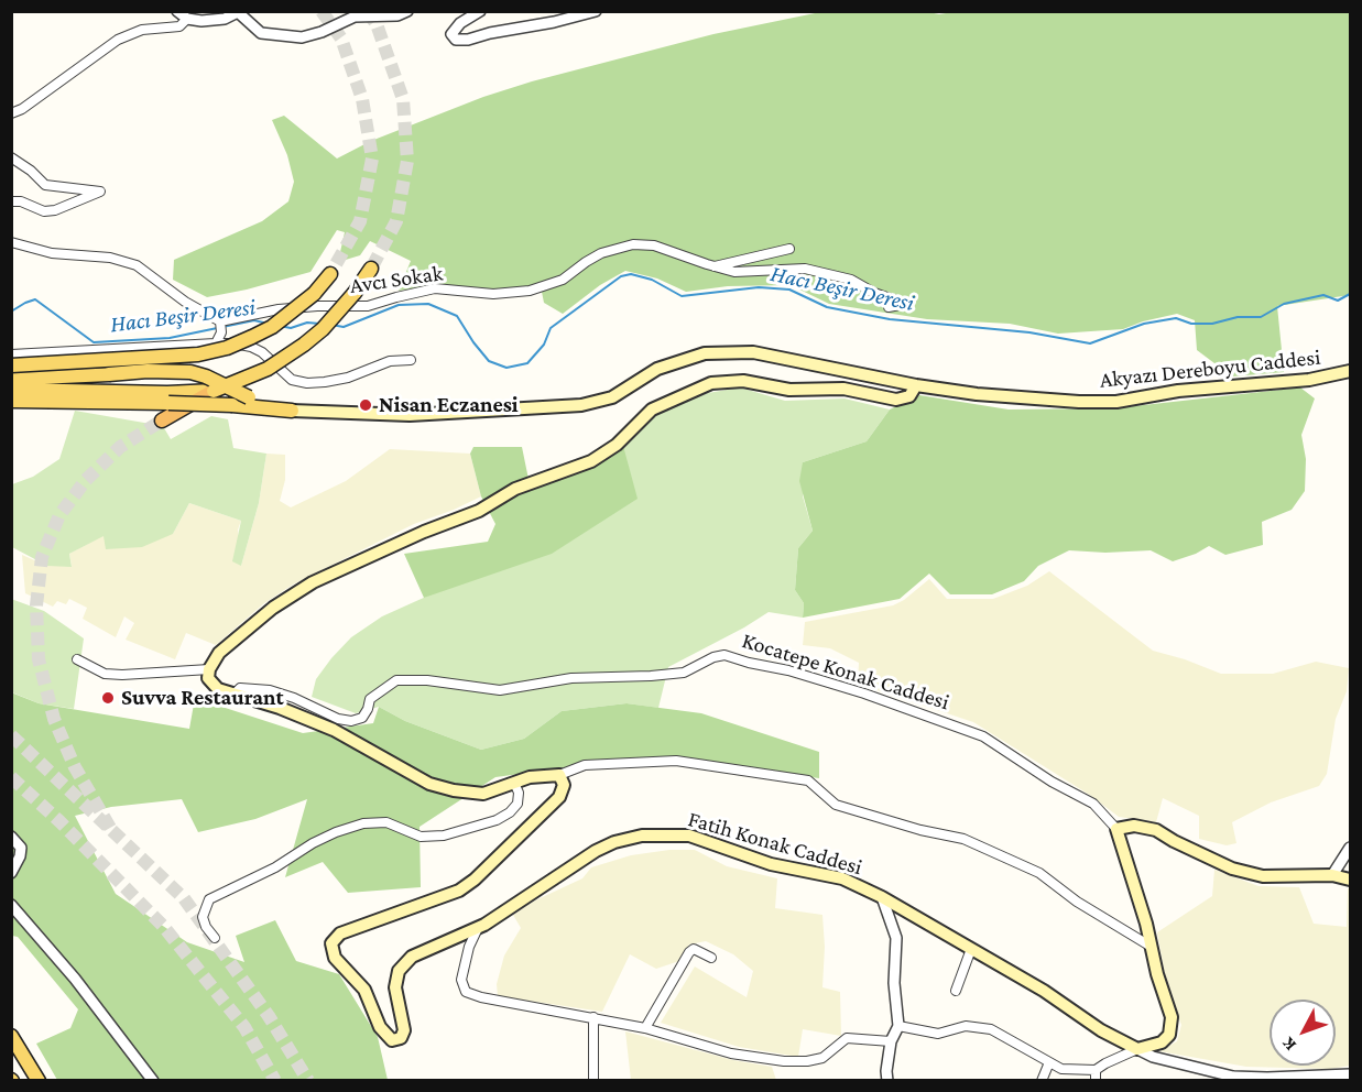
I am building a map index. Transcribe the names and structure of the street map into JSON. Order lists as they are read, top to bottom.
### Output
{
  "streets": {
    "main road": ["Akyazı Dereboyu Caddesi", "Kocatepe Konak Caddesi", "Fatih Konak Caddesi"],
    "street": ["Avcı Sokak"]
  },
  "crossings": [
    ["Kocatepe Konak Caddesi", "Fatih Konak Caddesi"]
  ],
  "water": ["Hacı Beşir Deresi"],
  "places": ["Nisan Eczanesi", "Suvva Restaurant"],
  "north": "bottom left"
}
